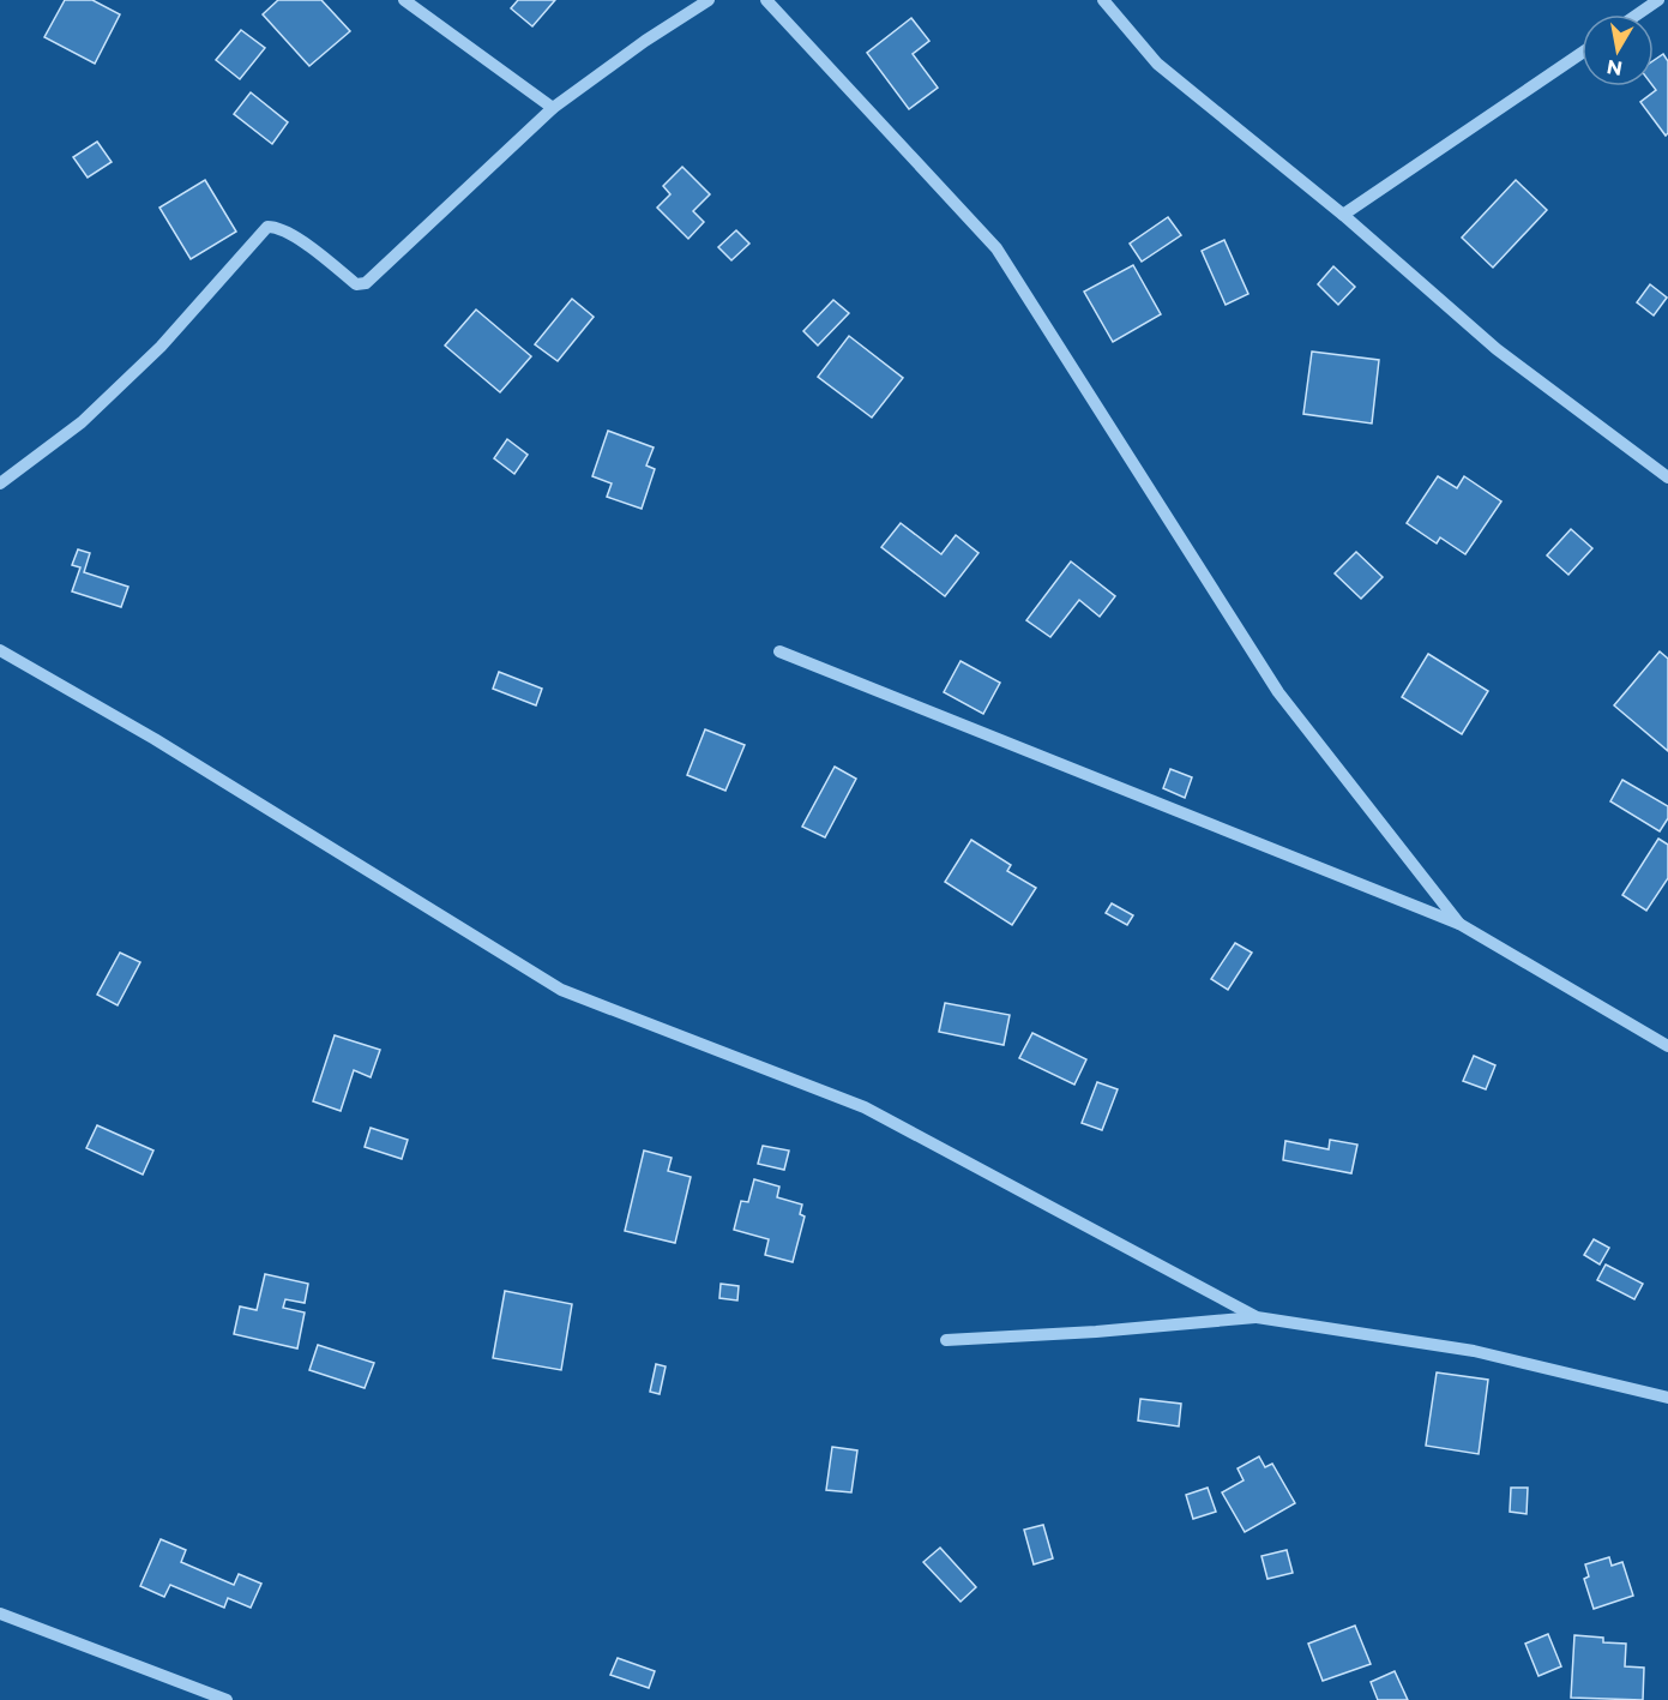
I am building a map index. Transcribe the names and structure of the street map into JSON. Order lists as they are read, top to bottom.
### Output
{
  "north": "bottom"
}
